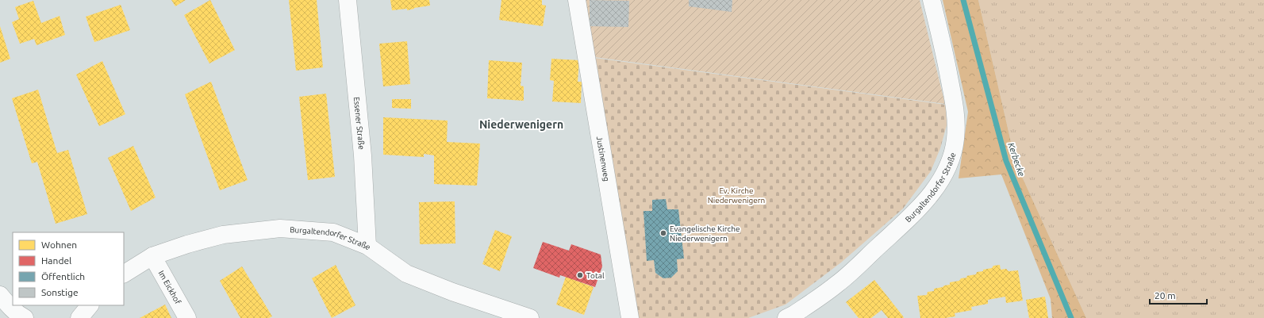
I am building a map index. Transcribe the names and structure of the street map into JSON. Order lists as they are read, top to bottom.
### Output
{
  "streets": {
    "main road": [
      "Essener Straße",
      "Justinenweg",
      "Burgaltendorfer Straße",
      "Im Eickhof"
    ]
  },
  "crossings": [
    ["Essener Straße", "Burgaltendorfer Straße"],
    ["Burgaltendorfer Straße", "Im Eickhof"]
  ],
  "districts": ["Niederwenigern"],
  "water": ["Kerbecke"],
  "parks": ["Ev. Kirche Niederwenigern"],
  "places": ["Evangelische Kirche Niederwenigern", "Total"],
  "legend": [
    "Wohnen",
    "Handel",
    "Öffentlich",
    "Sonstige"
  ],
  "scale_bar": "20 m"
}
